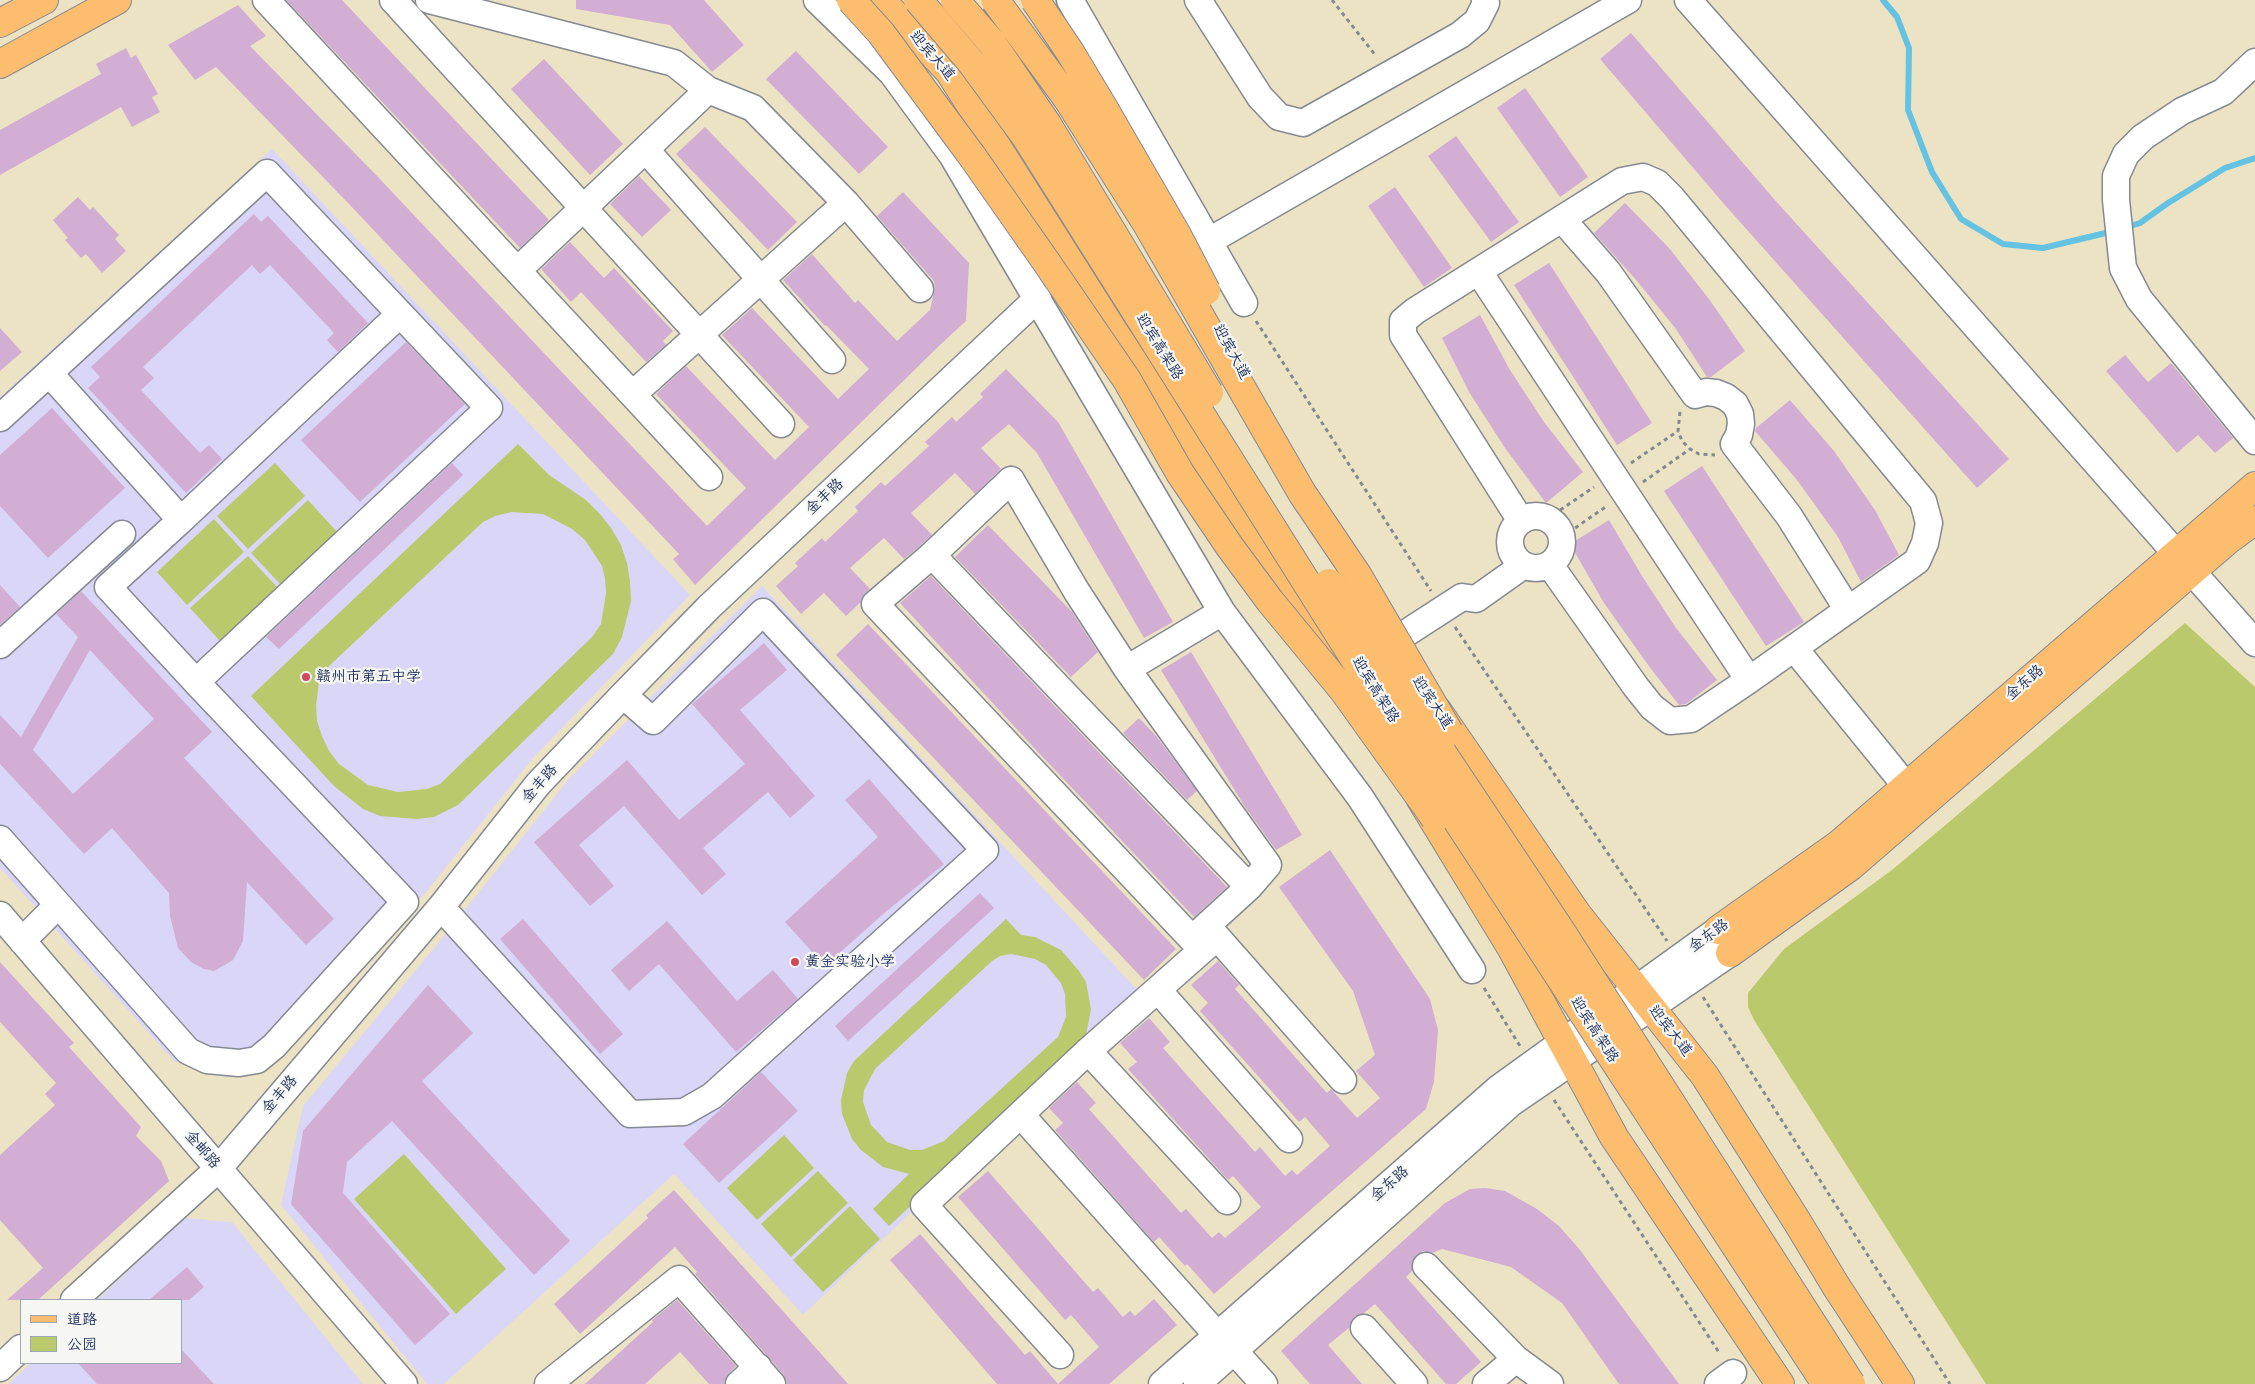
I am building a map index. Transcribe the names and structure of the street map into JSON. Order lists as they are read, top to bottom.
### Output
{
  "streets": {
    "main road": ["迎宾大道", "迎宾高架路", "金东路"],
    "street": ["金丰路", "金邮路"]
  },
  "crossings": [
    ["迎宾大道", "金东路"],
    ["金丰路", "金邮路"]
  ],
  "places": ["赣州市第五中学", "黄金实验小学"],
  "legend": ["道路", "公园"]
}
